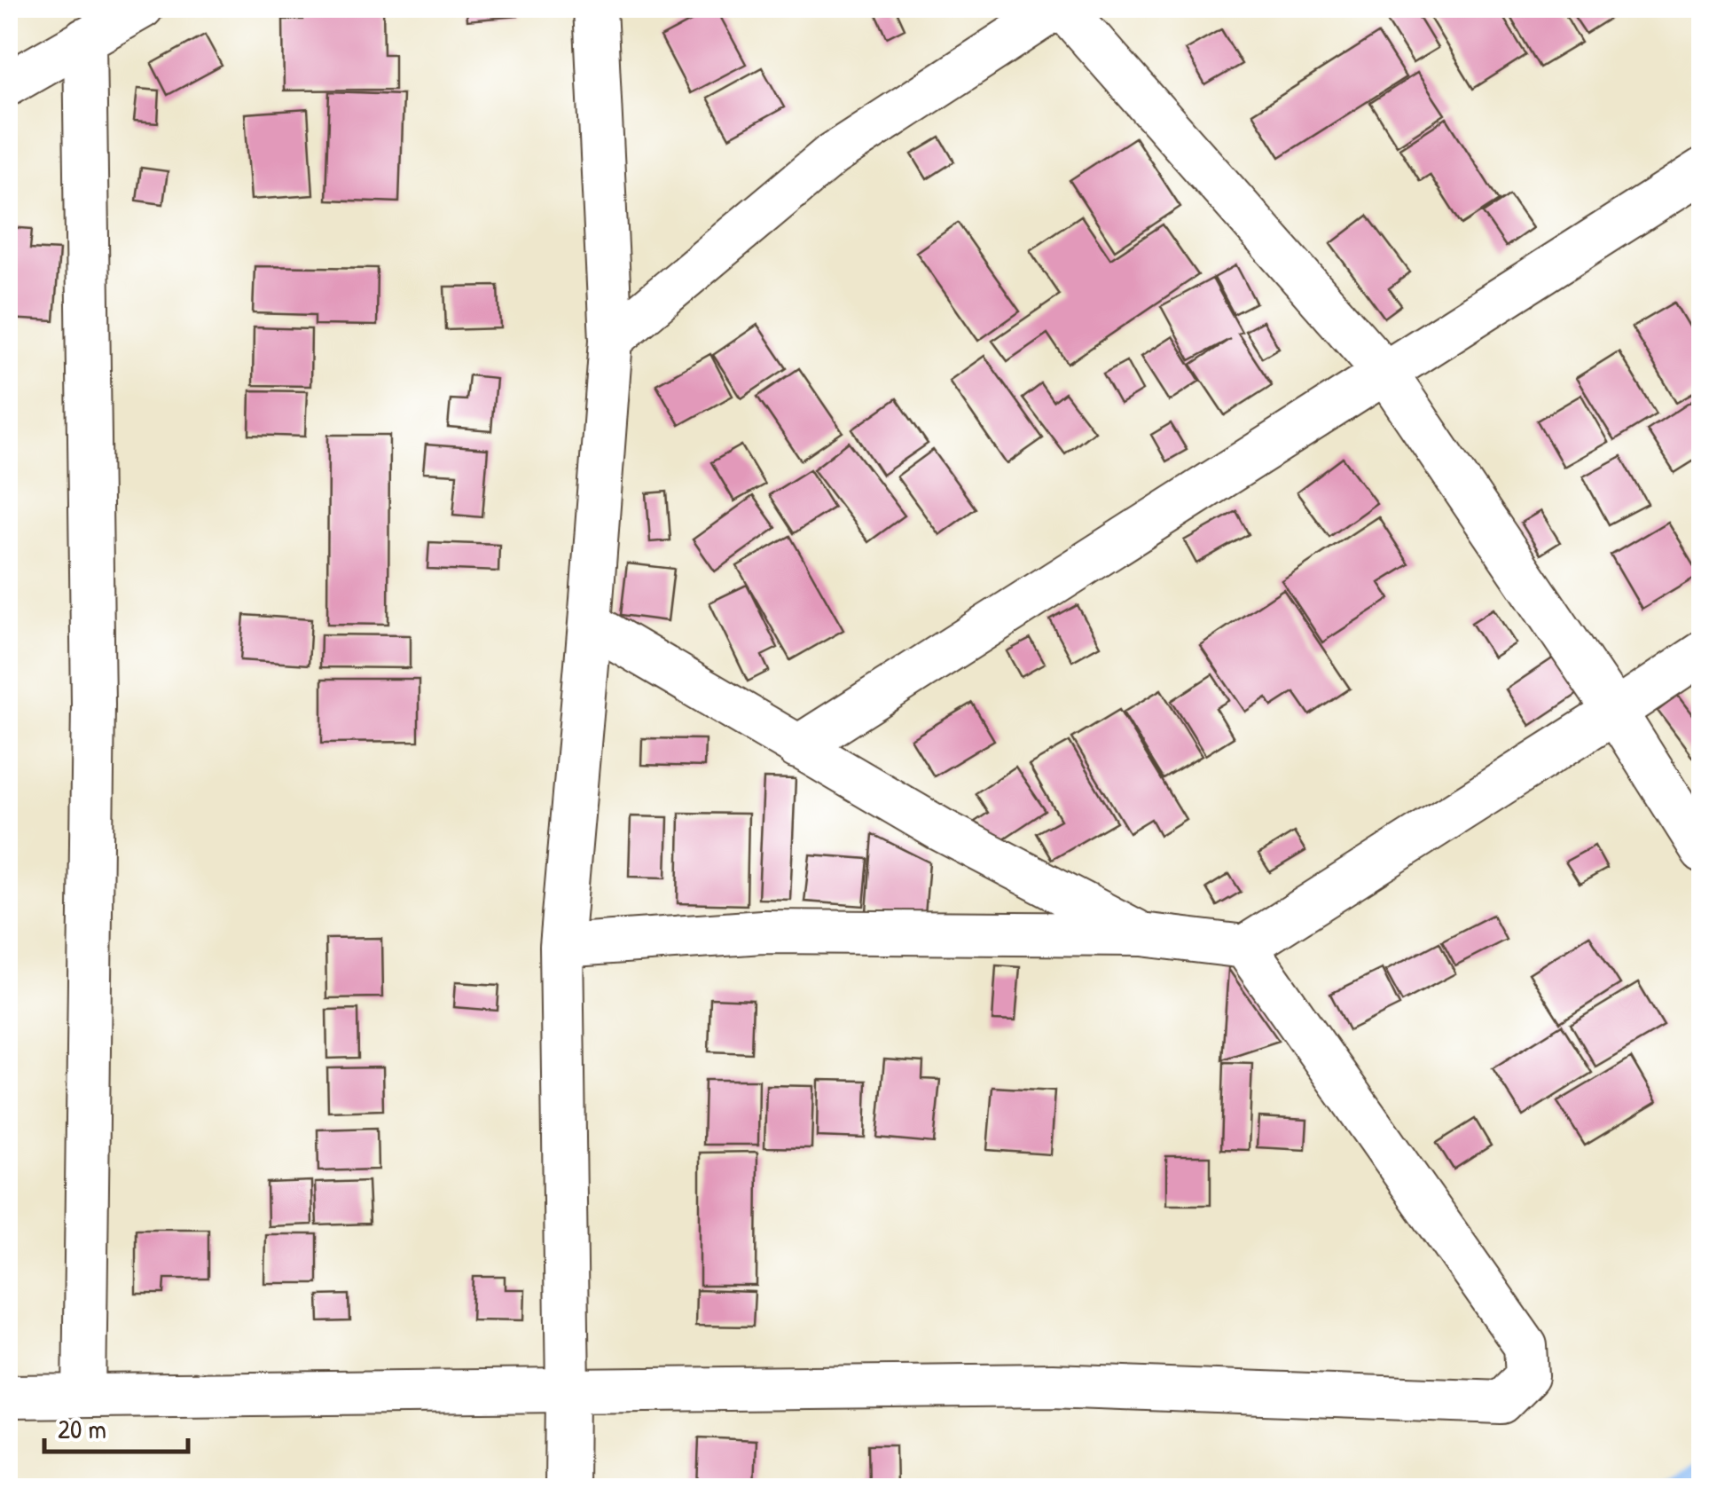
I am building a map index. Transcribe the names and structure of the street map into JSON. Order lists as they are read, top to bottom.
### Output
{
  "scale_bar": "20 m"
}
